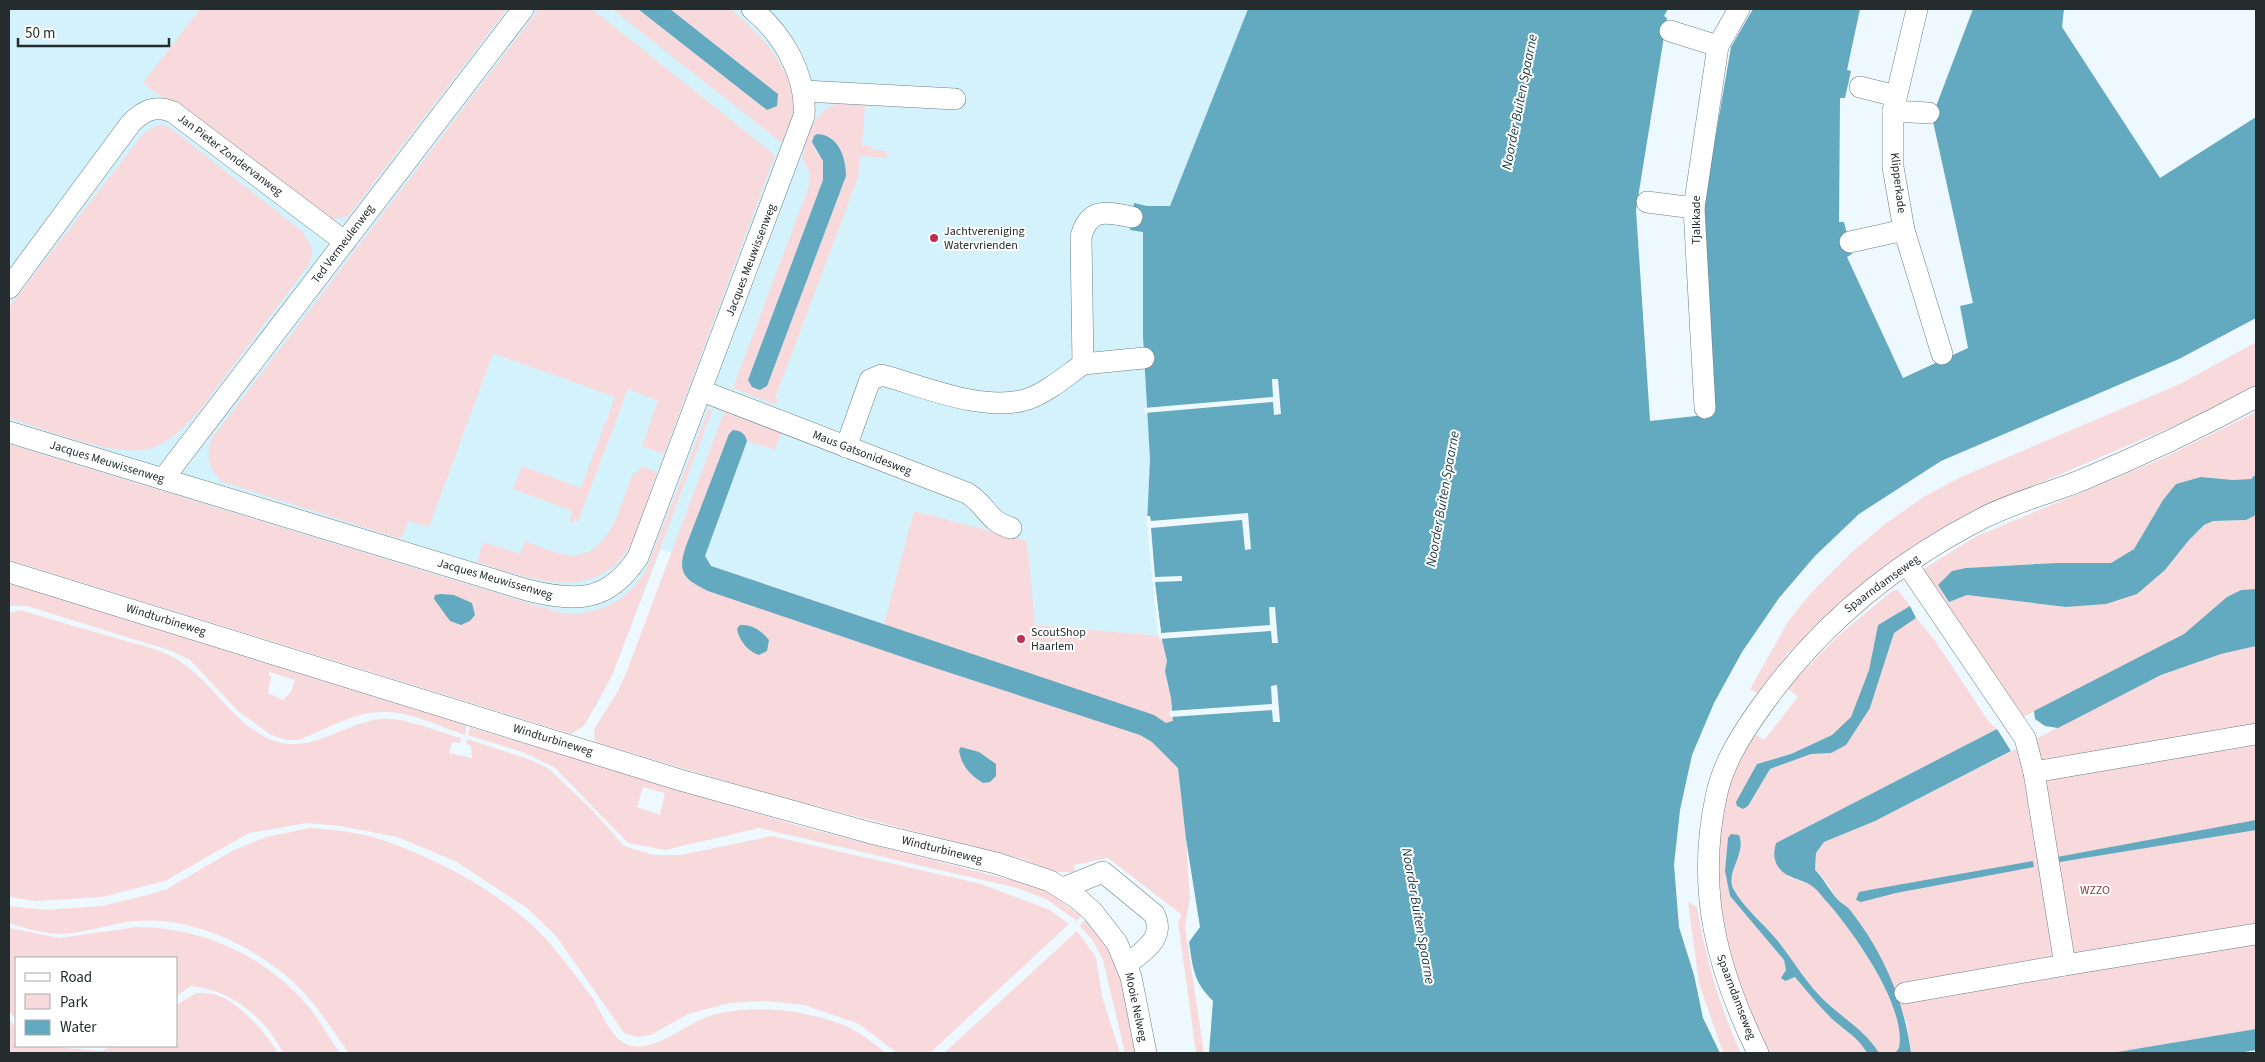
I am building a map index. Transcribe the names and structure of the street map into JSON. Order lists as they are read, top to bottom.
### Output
{
  "streets": {
    "street": [
      "Jan Pieter Zondervanweg",
      "Klipperkade",
      "Tjalkkade",
      "Ted Vermeulenweg",
      "Jacques Meuwissenweg",
      "Maus Gatsonidesweg",
      "Spaarndamseweg",
      "Windturbineweg",
      "Mooie Nelweg"
    ]
  },
  "crossings": [
    ["Jan Pieter Zondervanweg", "Ted Vermeulenweg"],
    ["Ted Vermeulenweg", "Jacques Meuwissenweg"],
    ["Jacques Meuwissenweg", "Maus Gatsonidesweg"],
    ["Windturbineweg", "Mooie Nelweg"]
  ],
  "water": ["Noorder Buiten Spaarne"],
  "parks": ["WZZO"],
  "places": ["Jachtvereniging Watervrienden", "ScoutShop Haarlem"],
  "legend": ["Road", "Park", "Water"],
  "scale_bar": "50 m"
}
